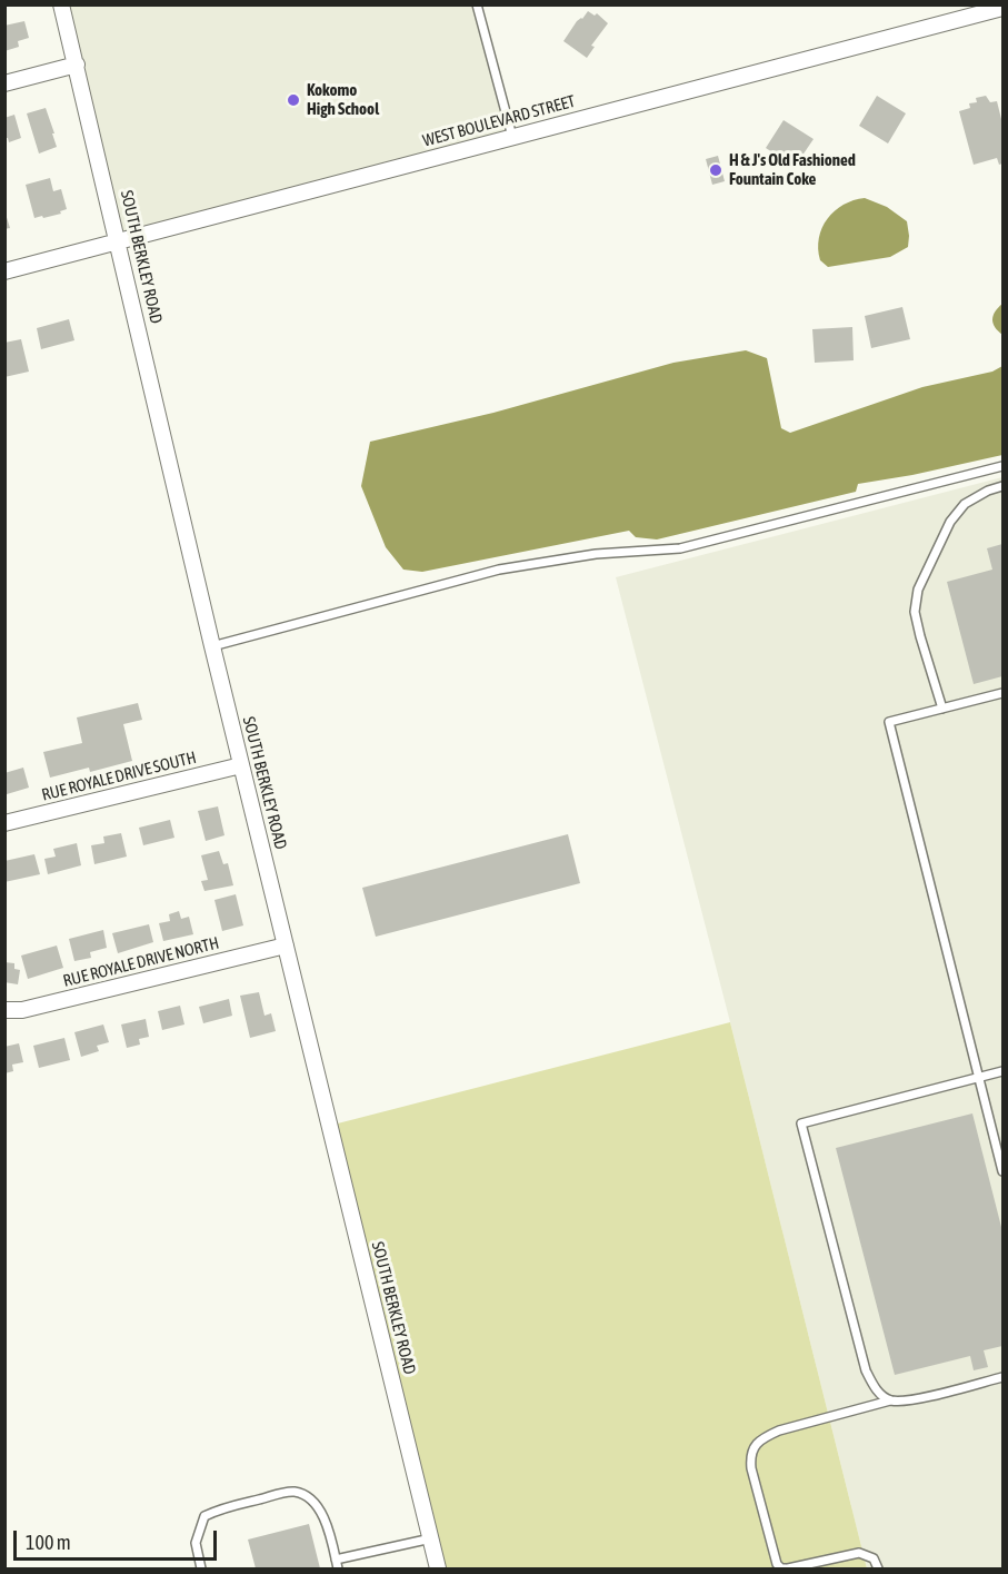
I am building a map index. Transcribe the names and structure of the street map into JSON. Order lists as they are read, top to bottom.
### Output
{
  "streets": {
    "street": [
      "WEST BOULEVARD STREET",
      "SOUTH BERKLEY ROAD",
      "RUE ROYALE DRIVE SOUTH",
      "RUE ROYALE DRIVE NORTH"
    ]
  },
  "crossings": [
    ["WEST BOULEVARD STREET", "SOUTH BERKLEY ROAD"],
    ["SOUTH BERKLEY ROAD", "RUE ROYALE DRIVE SOUTH"],
    ["SOUTH BERKLEY ROAD", "RUE ROYALE DRIVE NORTH"]
  ],
  "places": ["Kokomo High School", "H & J's Old Fashioned Fountain Coke"],
  "scale_bar": "100 m"
}
